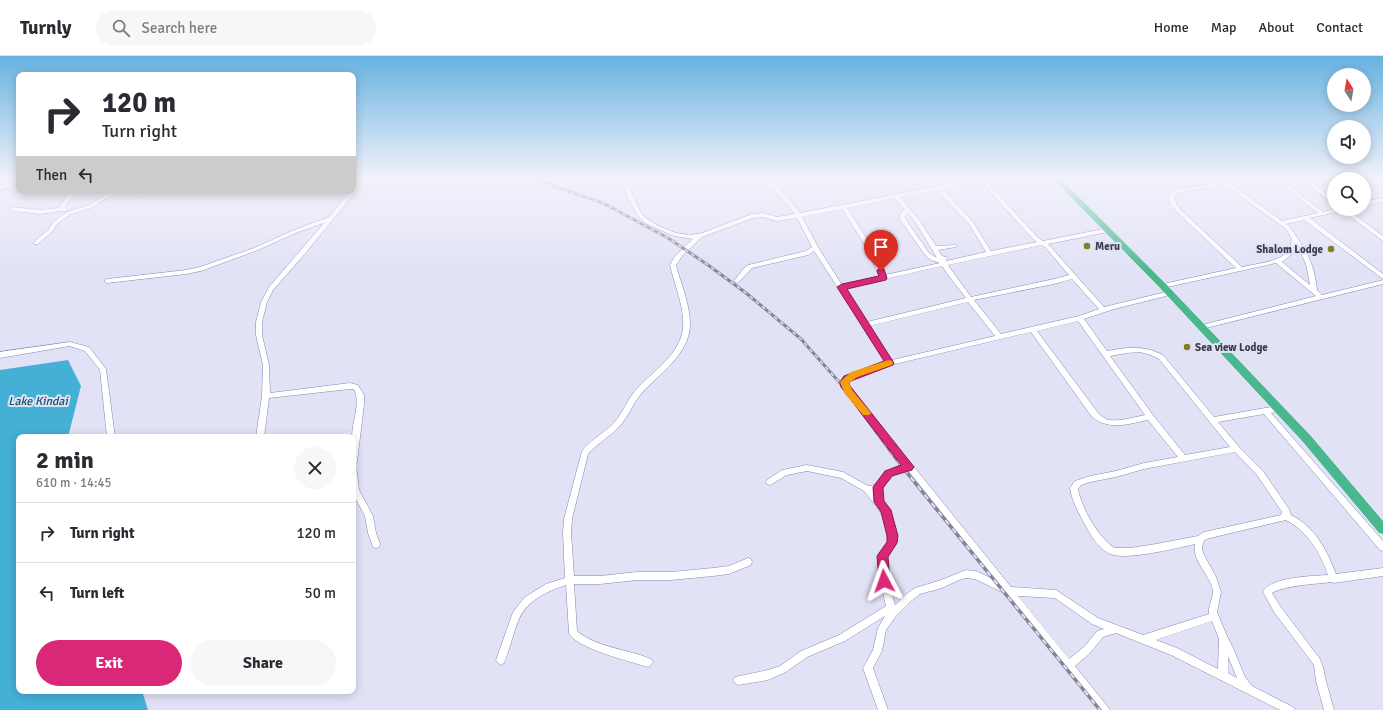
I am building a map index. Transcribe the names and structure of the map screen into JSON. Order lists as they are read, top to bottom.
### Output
{
  "water": ["Lake Kindai"],
  "places": ["Meru", "Shalom Lodge", "Sea view Lodge"],
  "north": "top",
  "page": {
    "header": "Turnly",
    "search": "Search here",
    "nav": [
      "Home",
      "Map",
      "About",
      "Contact"
    ],
    "turn": ["120 m", "Turn right"],
    "then": "Then",
    "heading": ["2 min", "610 m · 14:45"],
    "list": [
      {
        "name": "Turn right",
        "value": "120 m"
      },
      {
        "name": "Turn left",
        "value": "50 m"
      }
    ],
    "buttons": ["Exit", "Share"]
  }
}
